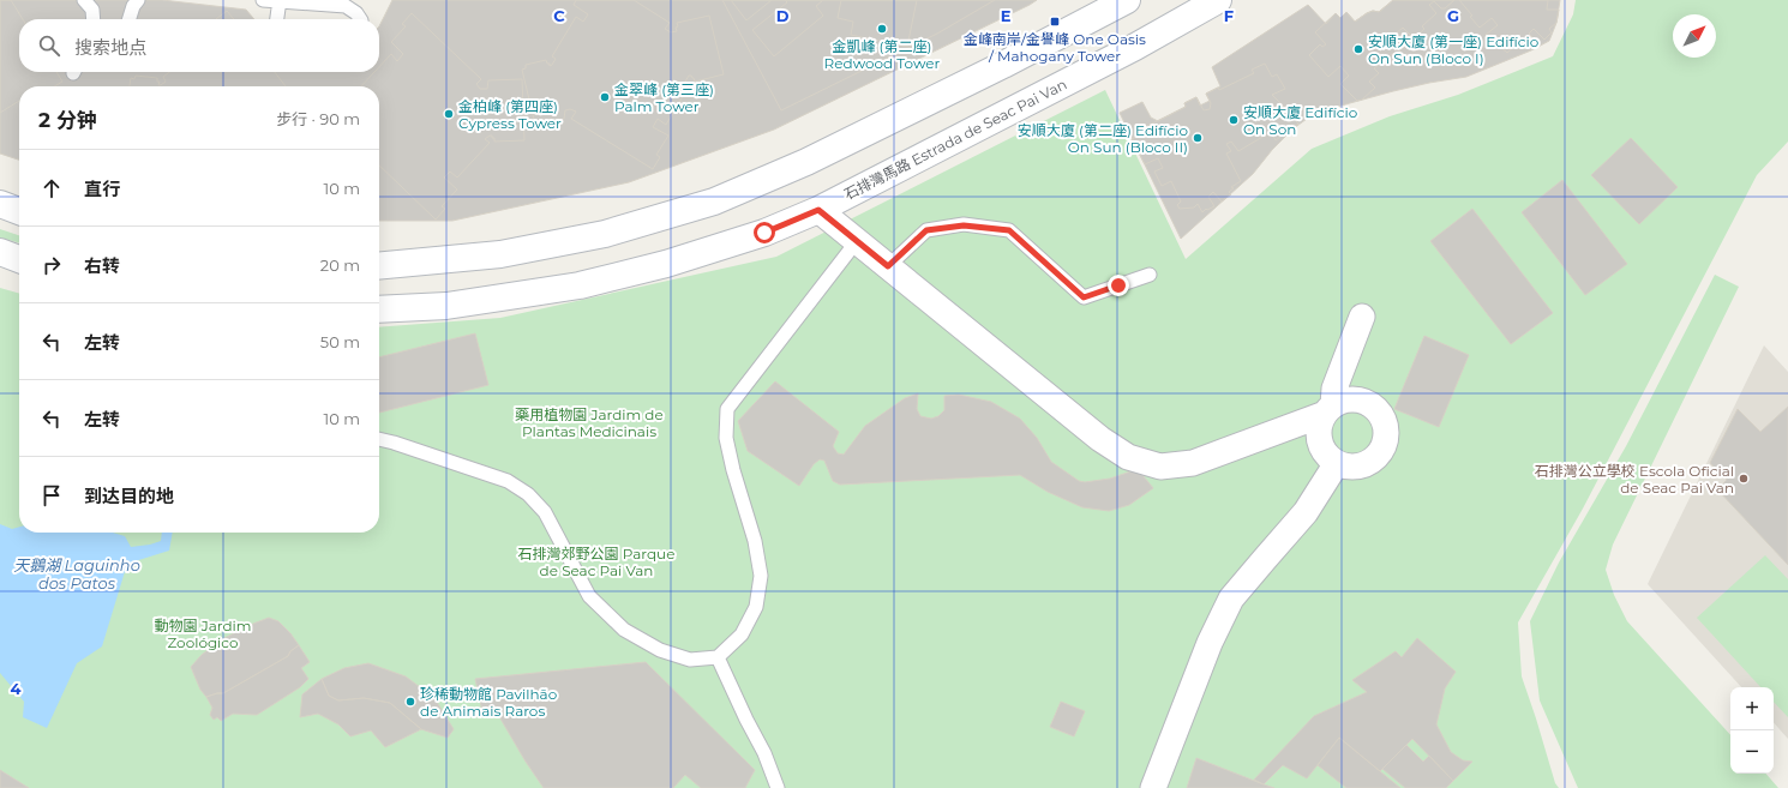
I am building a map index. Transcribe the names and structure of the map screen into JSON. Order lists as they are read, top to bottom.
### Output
{
  "streets": {
    "main road": ["石排灣馬路 Estrada de Seac Pai Van"]
  },
  "water": ["天鵝湖 Laguinho dos Patos"],
  "parks": ["藥用植物園 Jardim de Plantas Medicinais", "石排灣郊野公園 Parque de Seac Pai Van", "動物園 Jardim Zoológico"],
  "places": {
    "transit": ["金峰南岸/金譽峰 One Oasis / Mahogany Tower"],
    "other": [
      "金凱峰 (第二座) Redwood Tower",
      "安順大廈 (第一座) Edifício On Sun (Bloco I)",
      "金翠峰 (第三座) Palm Tower",
      "金柏峰 (第四座) Cypress Tower",
      "安順大廈 Edifício On Son",
      "安順大廈 (第二座) Edifício On Sun (Bloco II)",
      "石排灣公立學校 Escola Oficial de Seac Pai Van",
      "珍稀動物館 Pavilhão de Animais Raros"
    ]
  },
  "north": "top right",
  "page": {
    "search": "搜索地点",
    "heading": ["2 分钟", "步行 · 90 m"],
    "list": [
      ["直行", "10 m"],
      ["右转", "20 m"],
      ["左转", "50 m"],
      ["左转", "10 m"],
      "到达目的地"
    ],
    "map_buttons": ["+", "−"]
  },
  "grid": {
    "columns": [
      "C",
      "D",
      "E",
      "F",
      "G"
    ],
    "rows": ["4"]
  }
}
